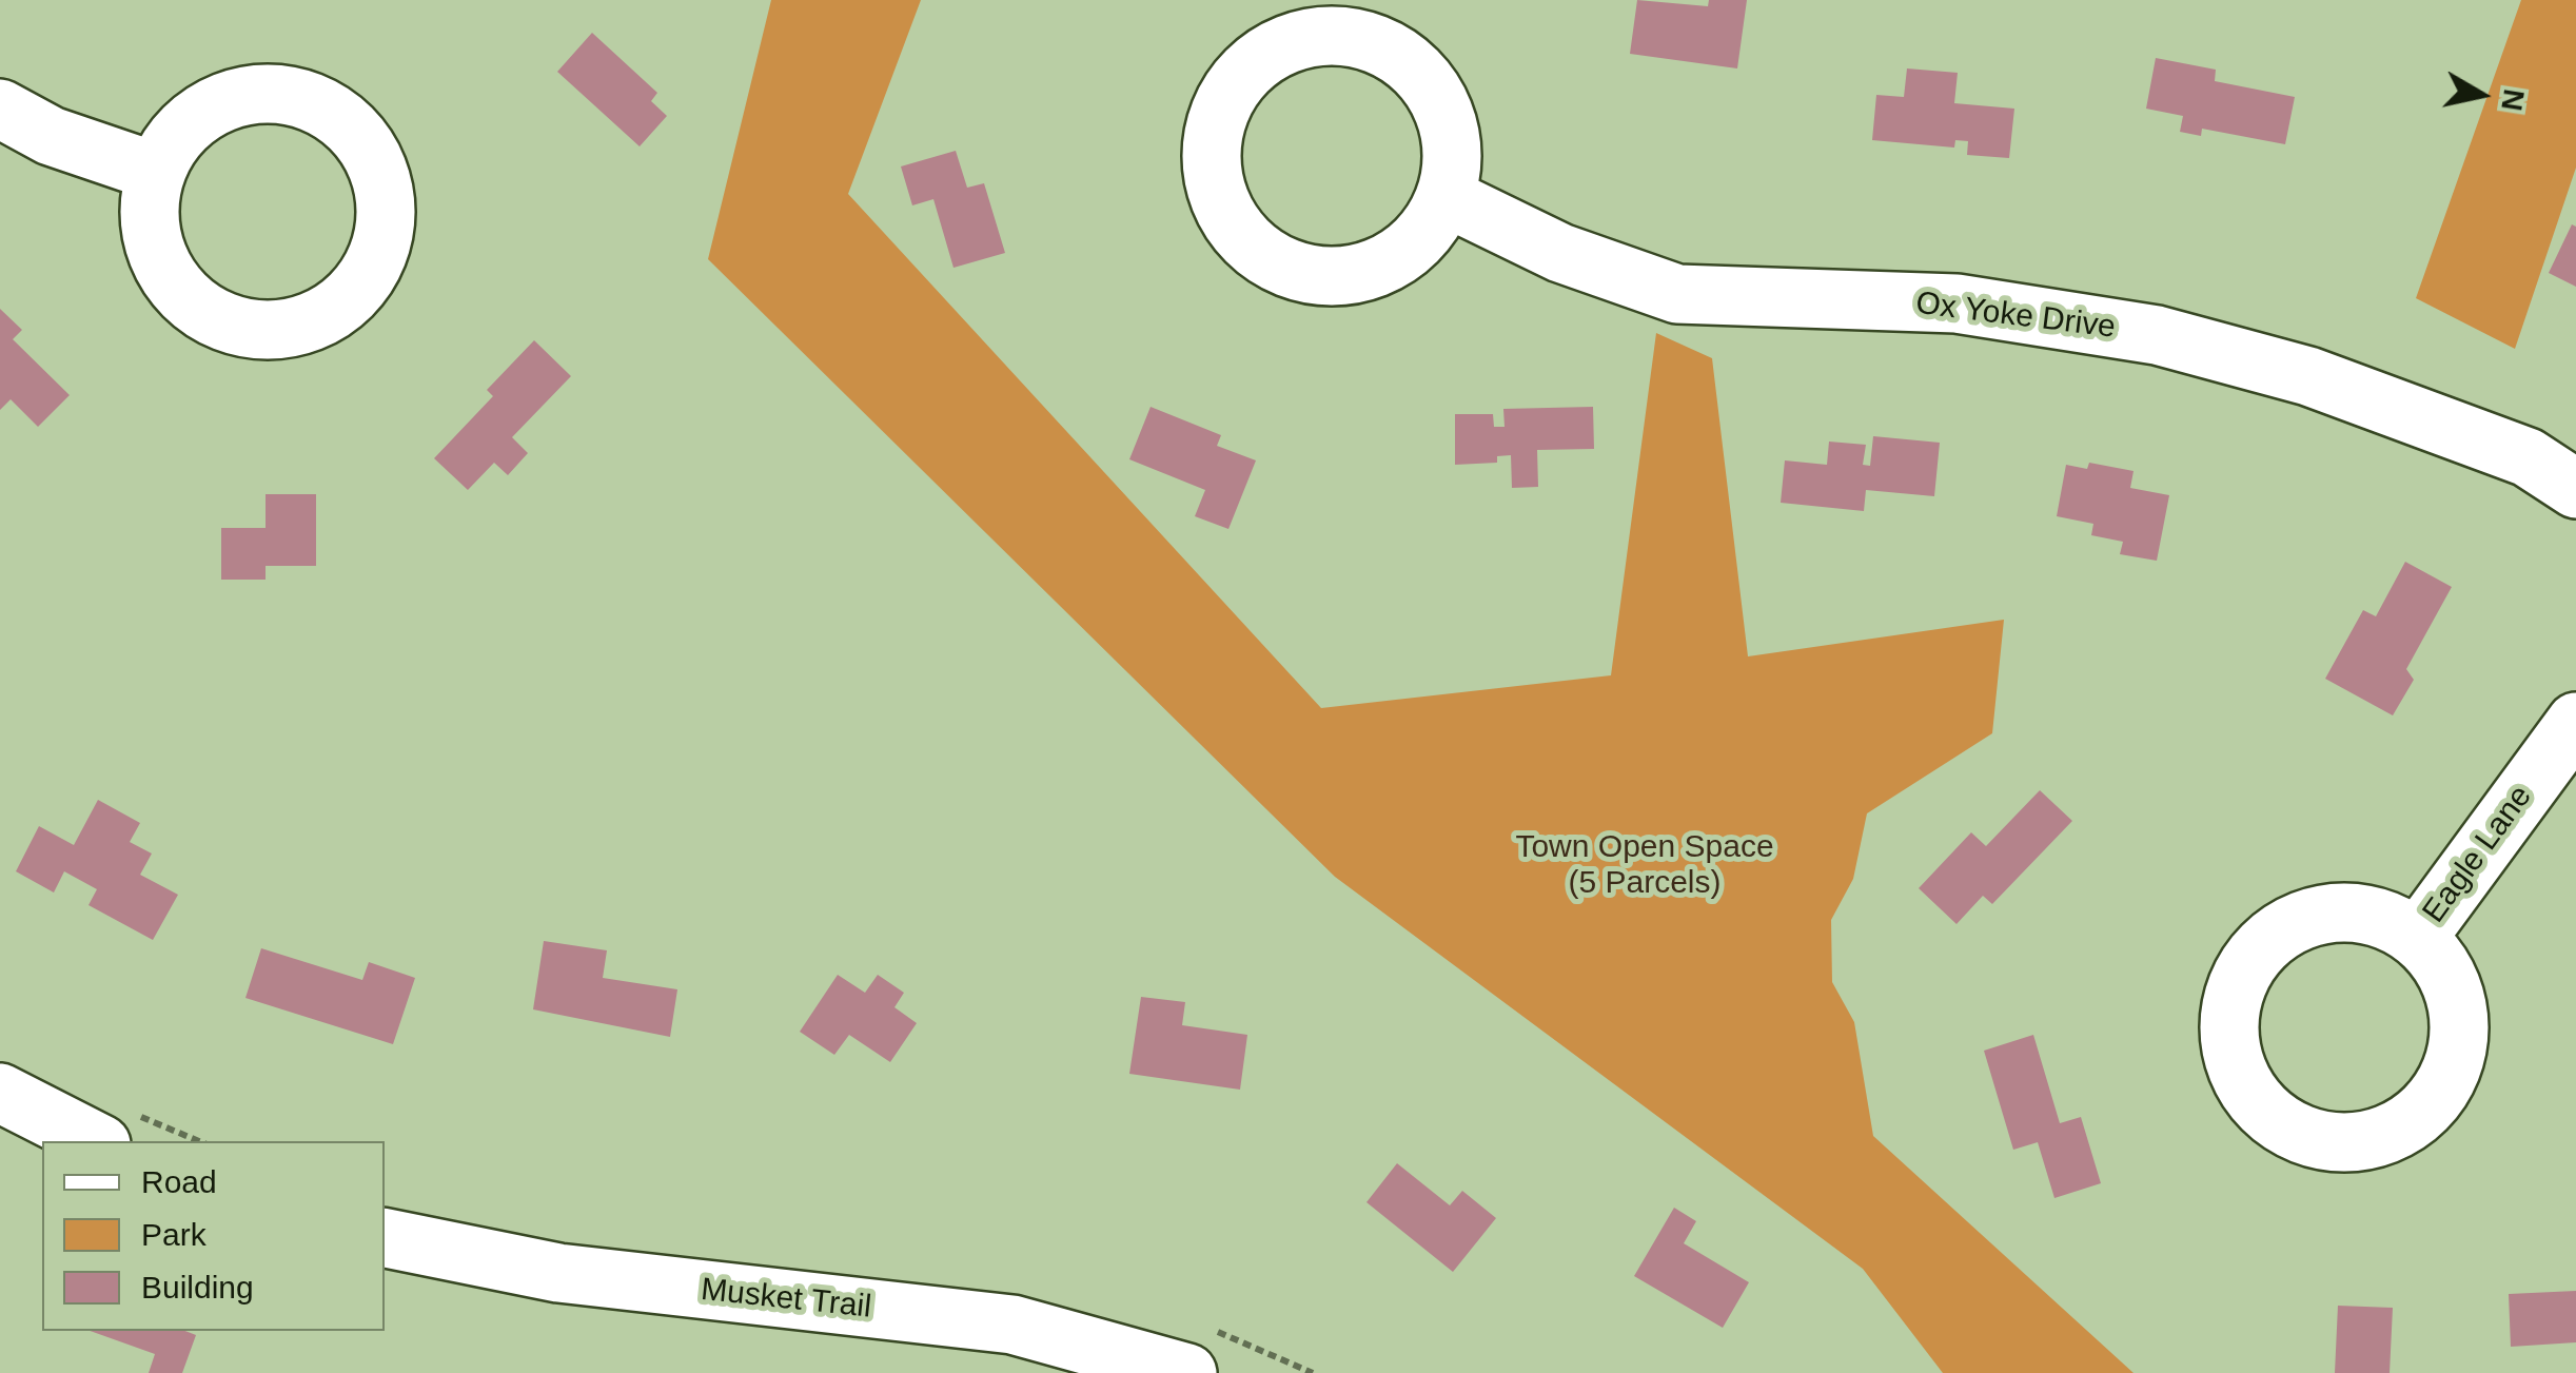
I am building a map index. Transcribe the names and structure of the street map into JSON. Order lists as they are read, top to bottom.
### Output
{
  "streets": {
    "street": ["Ox Yoke Drive", "Eagle Lane", "Musket Trail"]
  },
  "parks": ["Town Open Space (5 Parcels)"],
  "legend": ["Road", "Park", "Building"],
  "north": "right"
}
